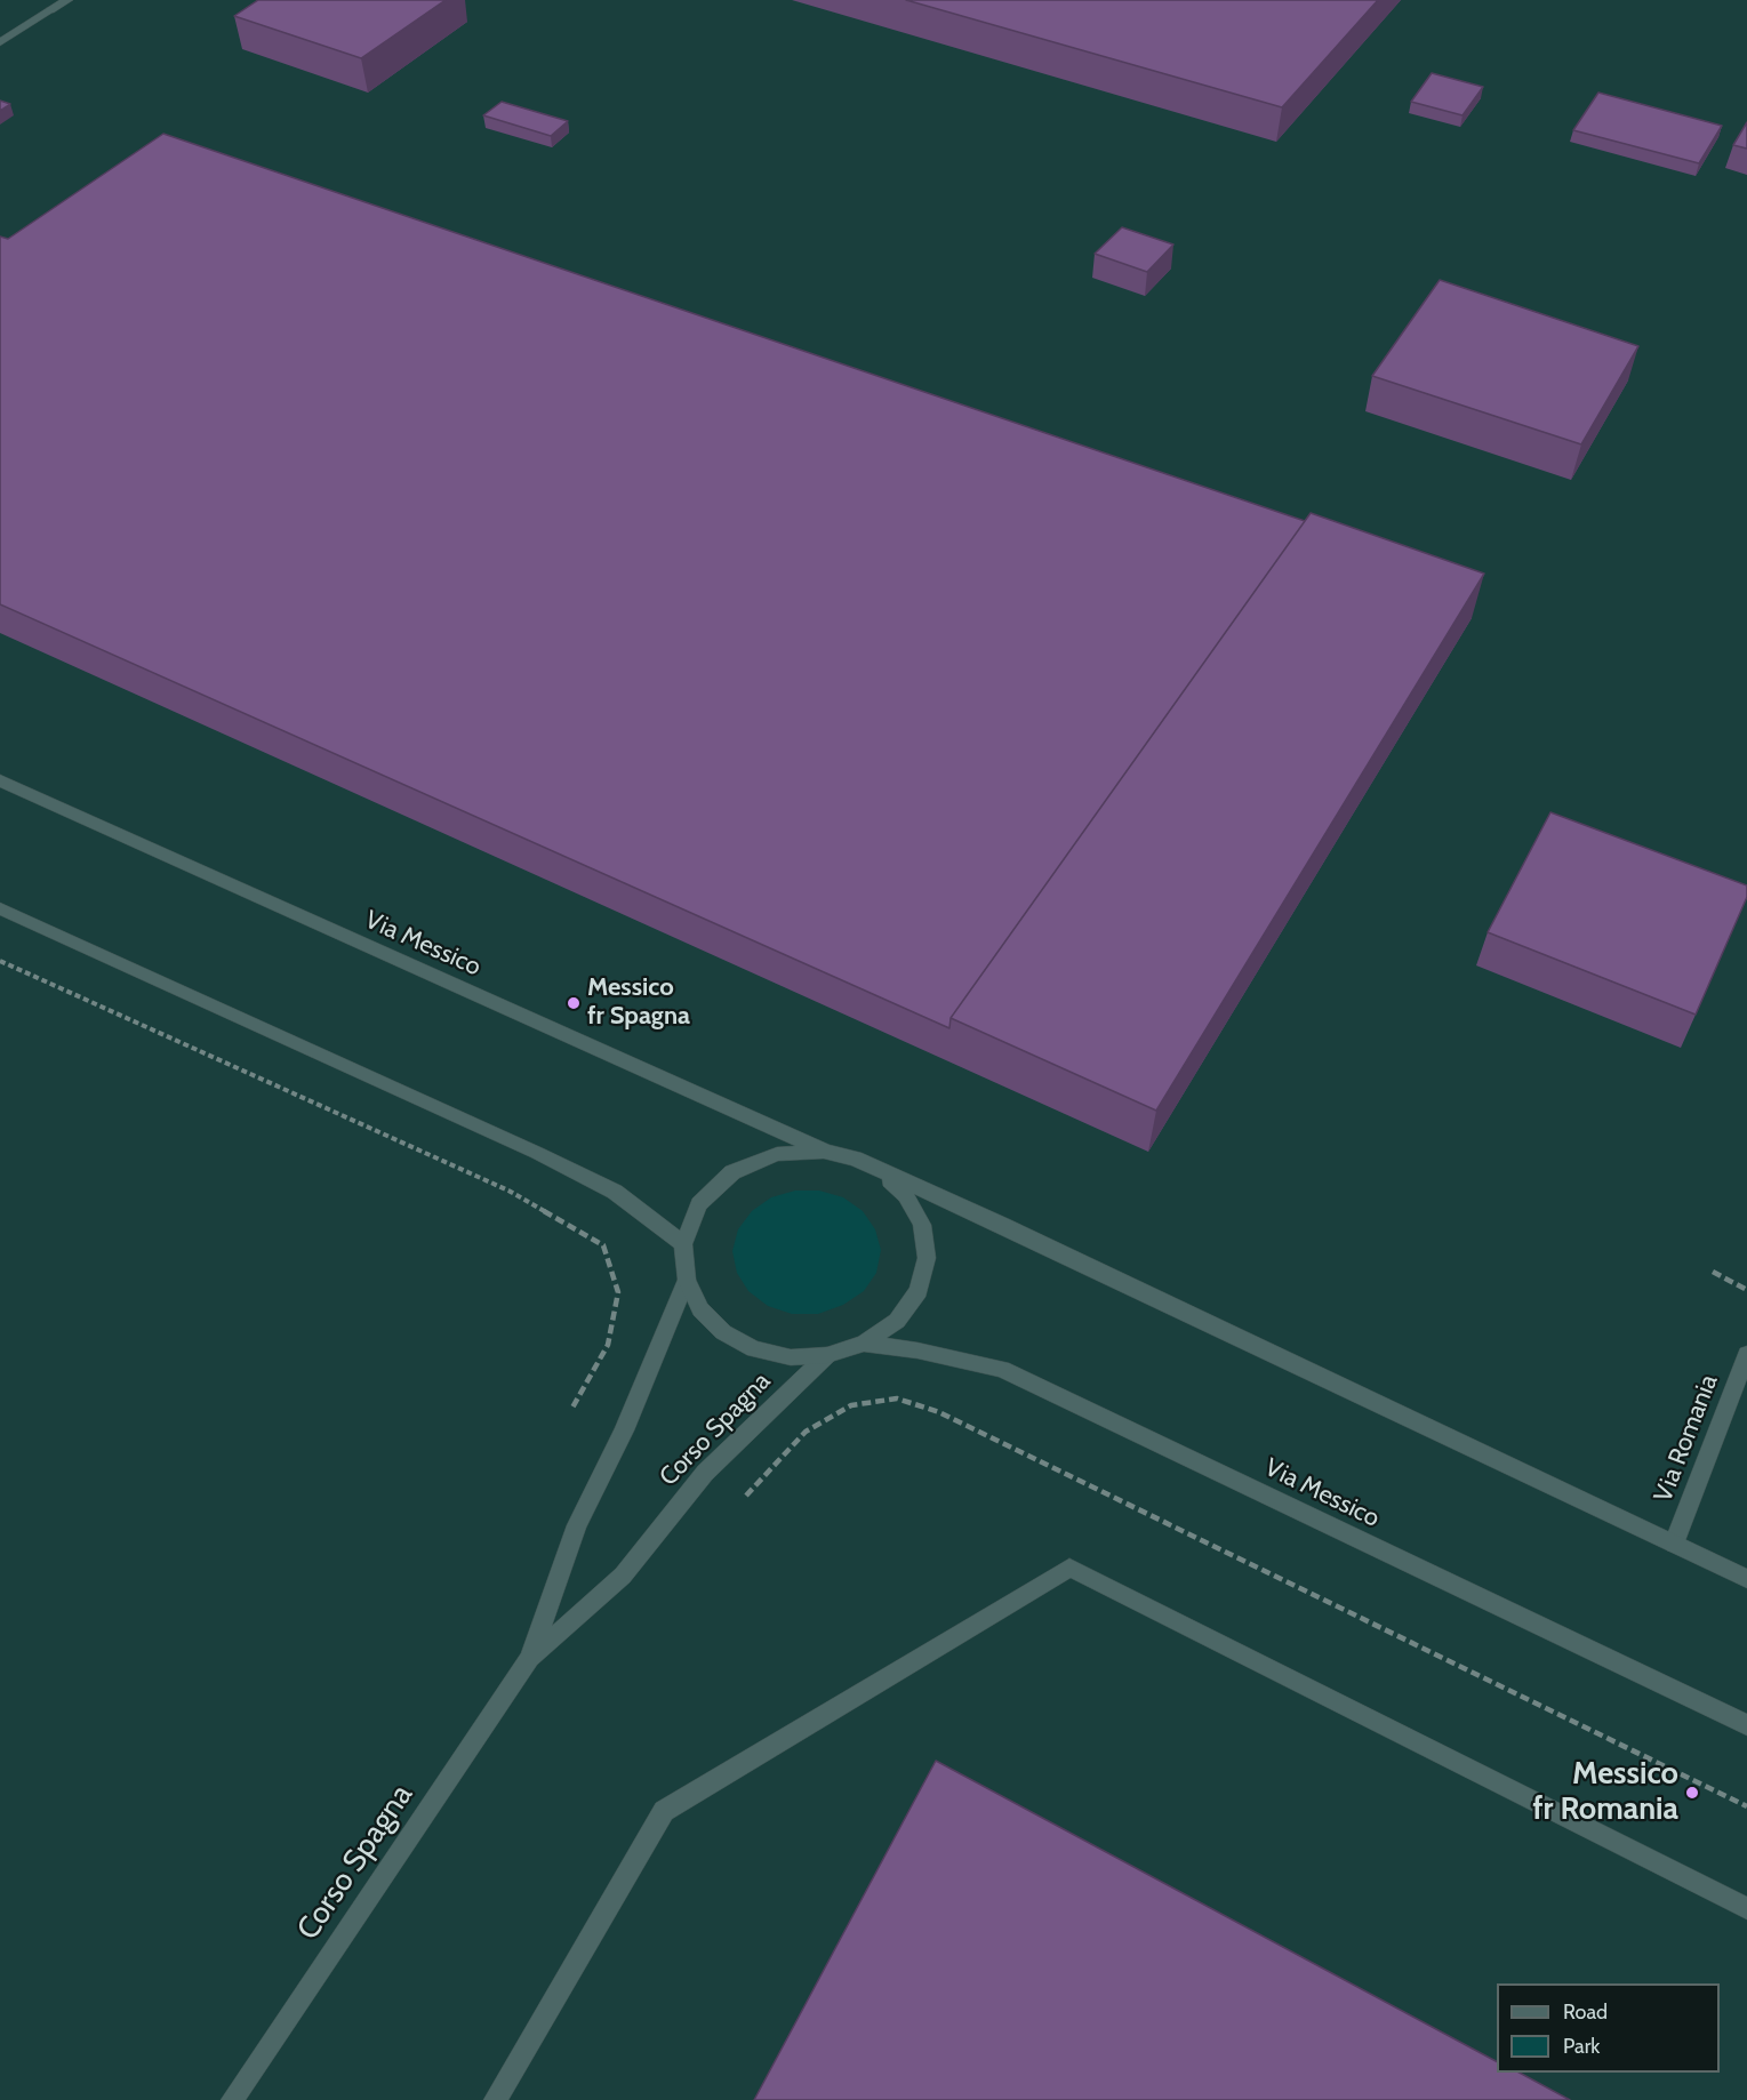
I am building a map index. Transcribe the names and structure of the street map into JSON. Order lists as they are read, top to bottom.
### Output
{
  "streets": {
    "street": ["Via Messico", "Corso Spagna", "Via Romania"]
  },
  "crossings": [
    ["Via Messico", "Corso Spagna"],
    ["Via Messico", "Via Romania"]
  ],
  "places": ["Messico fr Spagna", "Messico fr Romania"],
  "legend": ["Road", "Park"]
}
